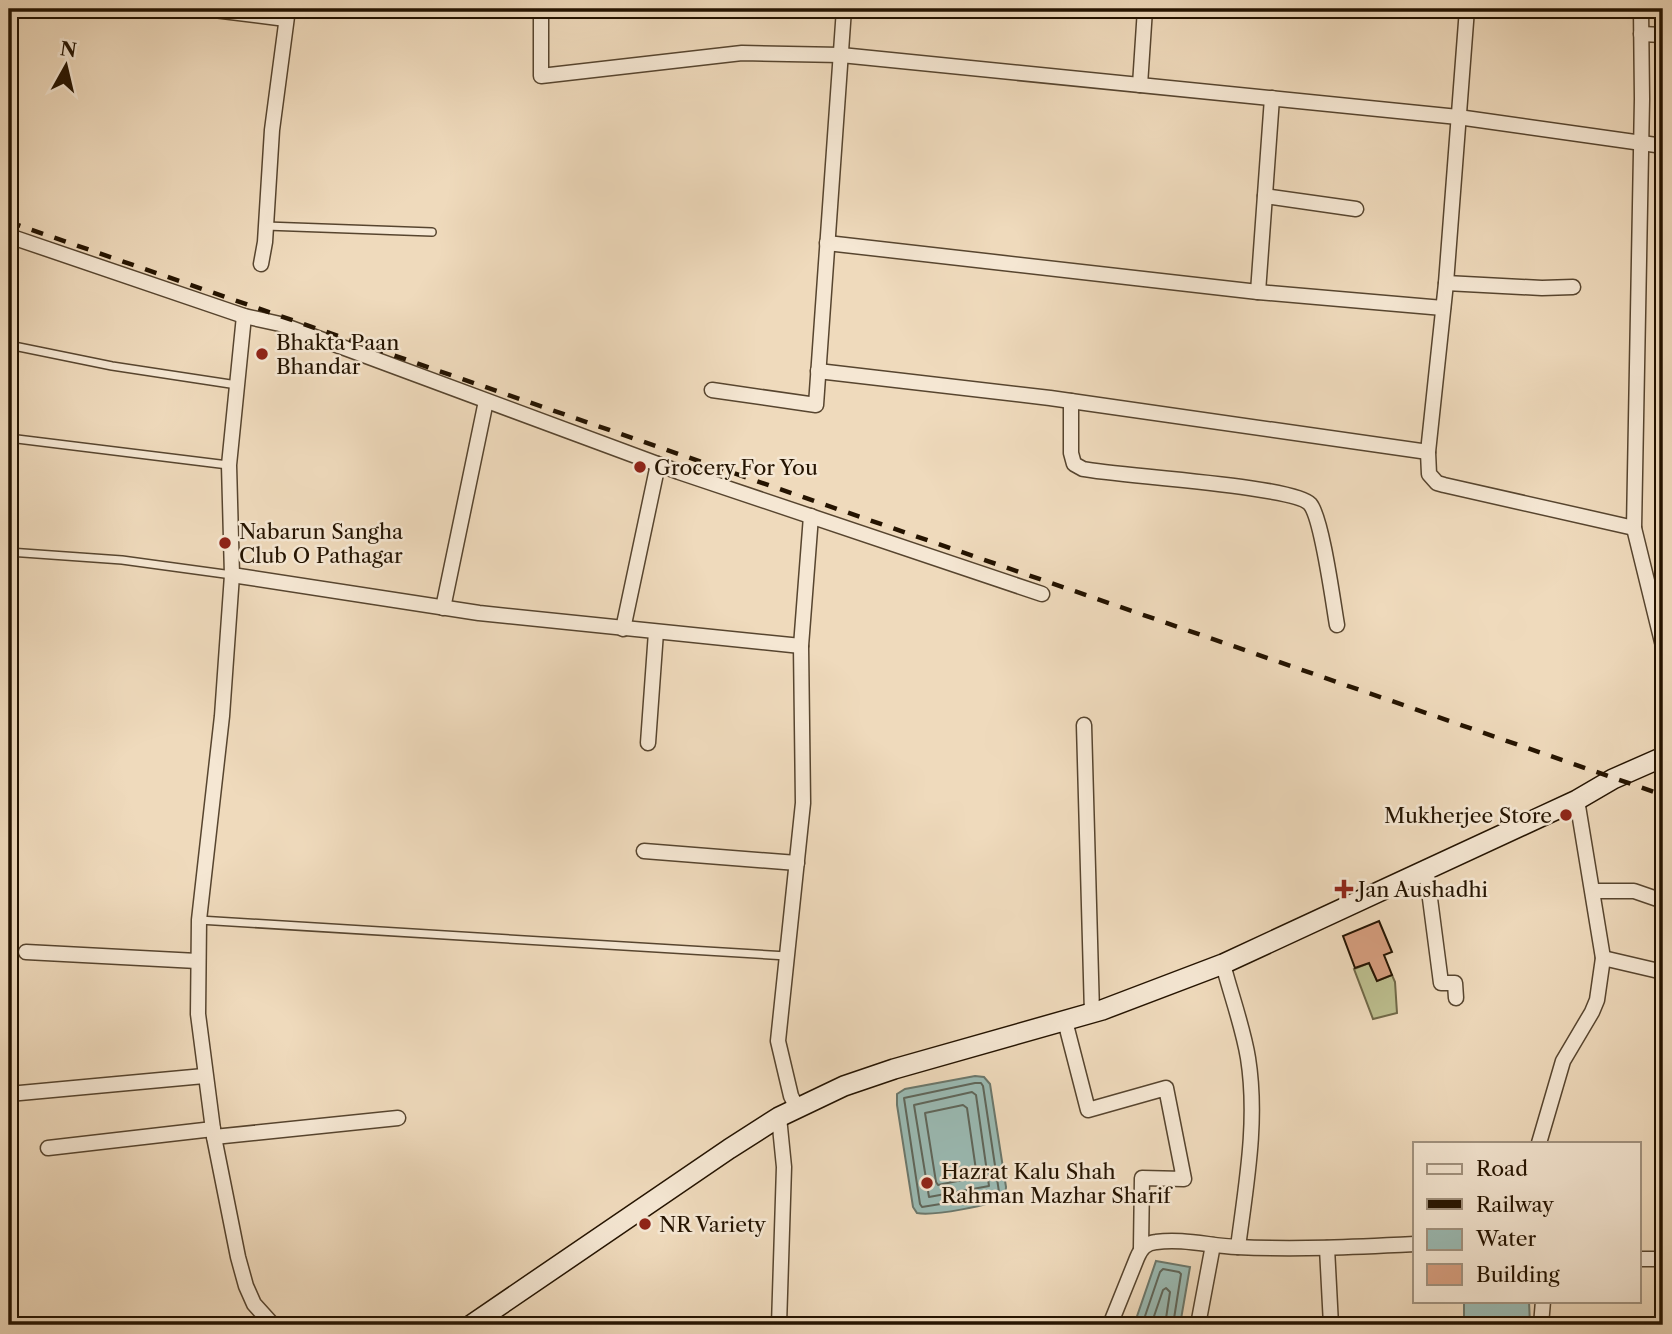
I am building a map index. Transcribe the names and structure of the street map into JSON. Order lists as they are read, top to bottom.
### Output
{
  "places": {
    "other": [
      "Bhakta Paan Bhandar",
      "Grocery For You",
      "Nabarun Sangha Club O Pathagar",
      "Mukherjee Store",
      "Hazrat Kalu Shah Rahman Mazhar Sharif",
      "NR Variety"
    ],
    "health": ["Jan Aushadhi"]
  },
  "legend": [
    "Road",
    "Railway",
    "Water",
    "Building"
  ],
  "north": "top"
}
